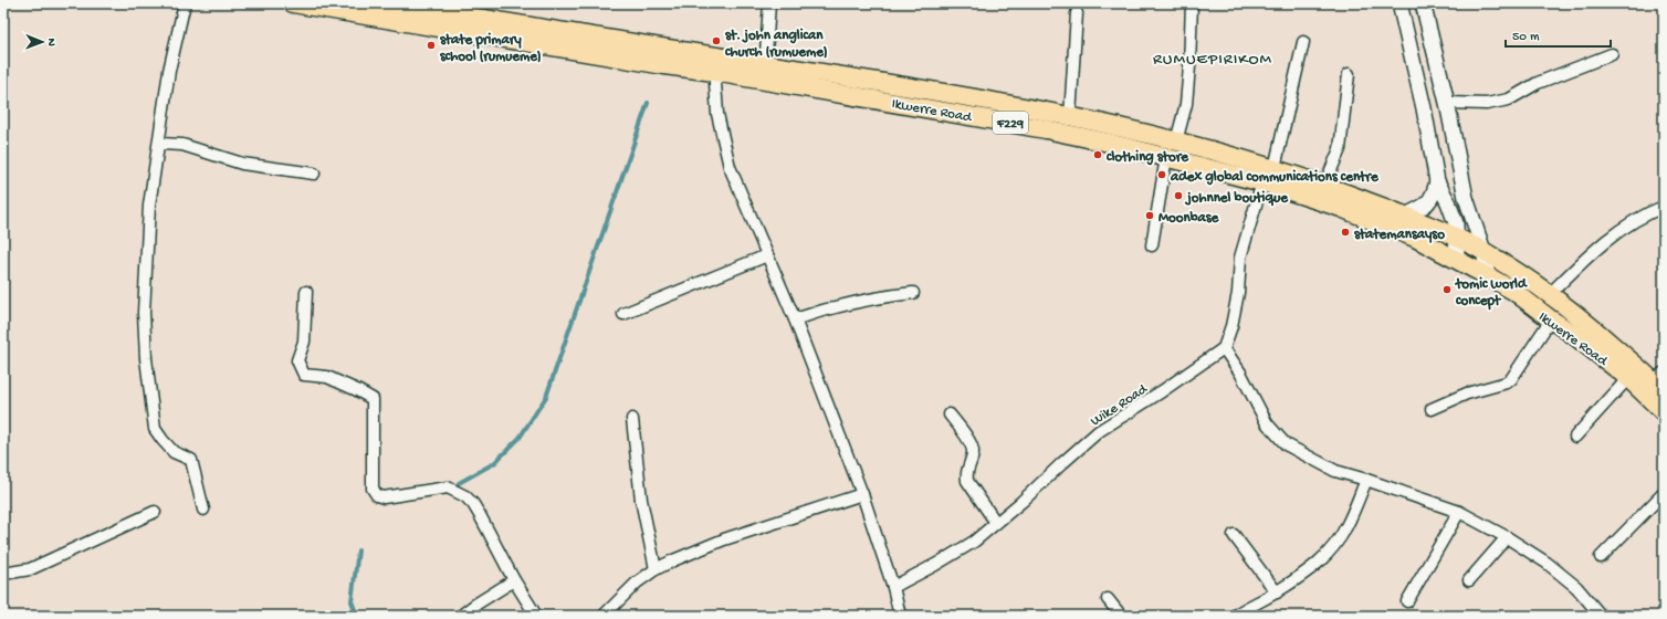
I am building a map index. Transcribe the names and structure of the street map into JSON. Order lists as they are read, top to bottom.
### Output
{
  "streets": {
    "main road": ["Ikwerre Road", "F229"],
    "street": ["Wike Road"]
  },
  "districts": ["RUMUEPIRIKOM"],
  "places": [
    "st. john anglican church (rumueme)",
    "state primary school (rumueme)",
    "clothing store",
    "adex global communications centre",
    "johnnel boutique",
    "Moonbase",
    "statemansayso",
    "tomic world concept"
  ],
  "scale_bar": "50 m",
  "north": "right"
}
